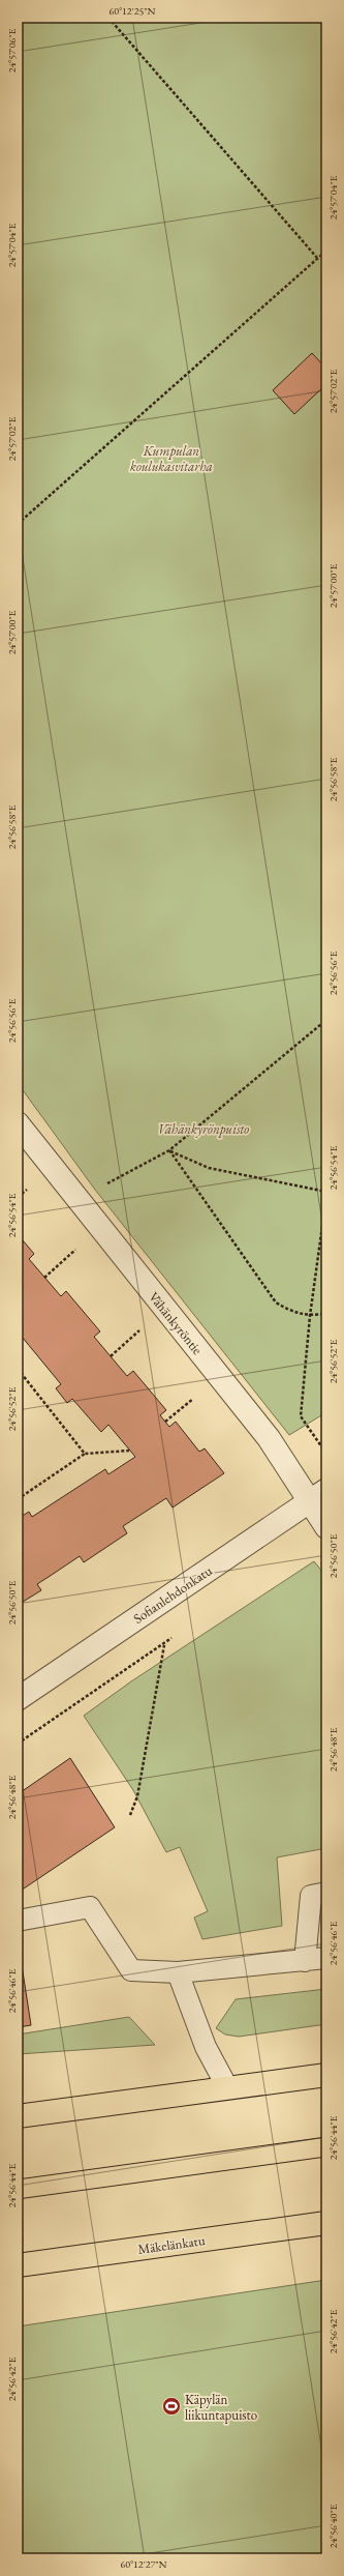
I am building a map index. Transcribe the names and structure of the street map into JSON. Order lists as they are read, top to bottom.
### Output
{
  "streets": {
    "main road": ["Mäkelänkatu"],
    "street": ["Vähänkyröntie", "Sofianlehdonkatu"]
  },
  "crossings": [
    ["Vähänkyröntie", "Sofianlehdonkatu"]
  ],
  "parks": ["Kumpulan koulukasvitarha", "Vähänkyrönpuisto"],
  "places": {
    "sports": ["Käpylän liikuntapuisto"]
  },
  "coordinates": [
    "60°12'25\"N",
    "24°57'06\"E",
    "24°57'04\"E",
    "24°57'02\"E",
    "24°57'00\"E",
    "24°56'58\"E",
    "24°56'56\"E",
    "24°56'54\"E",
    "24°56'52\"E",
    "24°56'50\"E",
    "24°56'48\"E",
    "24°56'46\"E",
    "24°56'44\"E",
    "24°56'42\"E",
    "24°56'40\"E",
    "60°12'27\"N"
  ]
}
